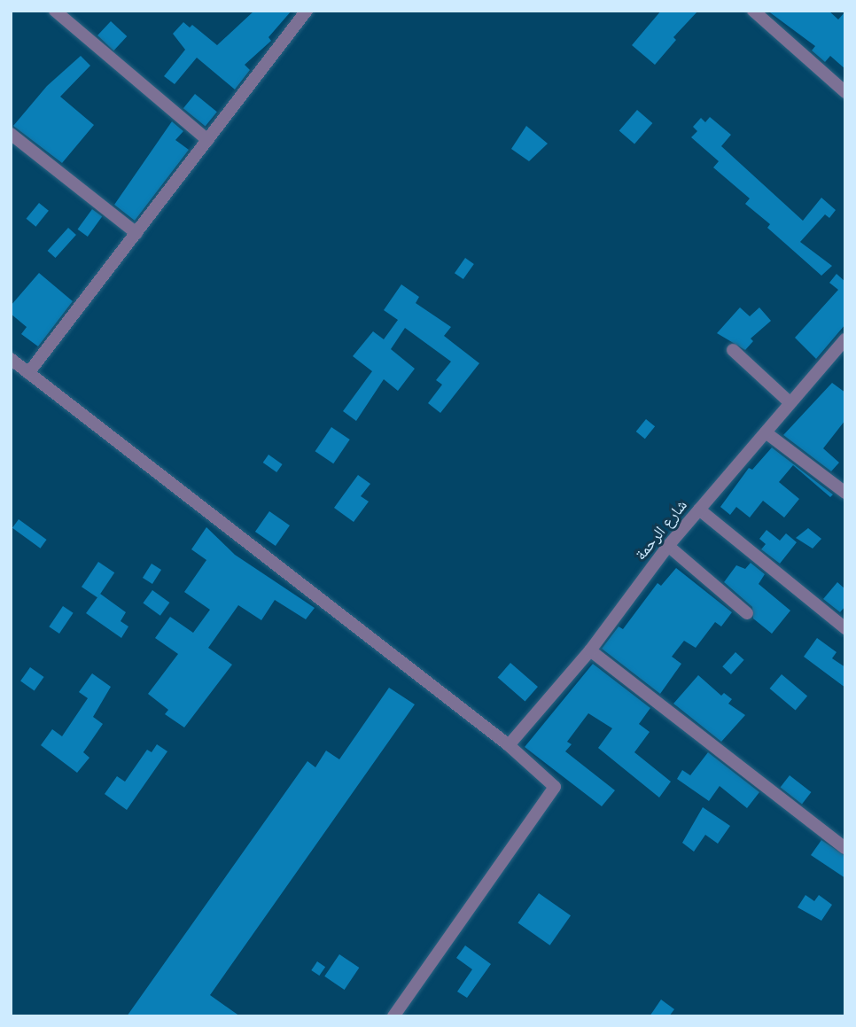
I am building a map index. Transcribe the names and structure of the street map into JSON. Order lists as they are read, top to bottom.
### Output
{
  "streets": {
    "street": ["شارع الرحمة"]
  }
}
